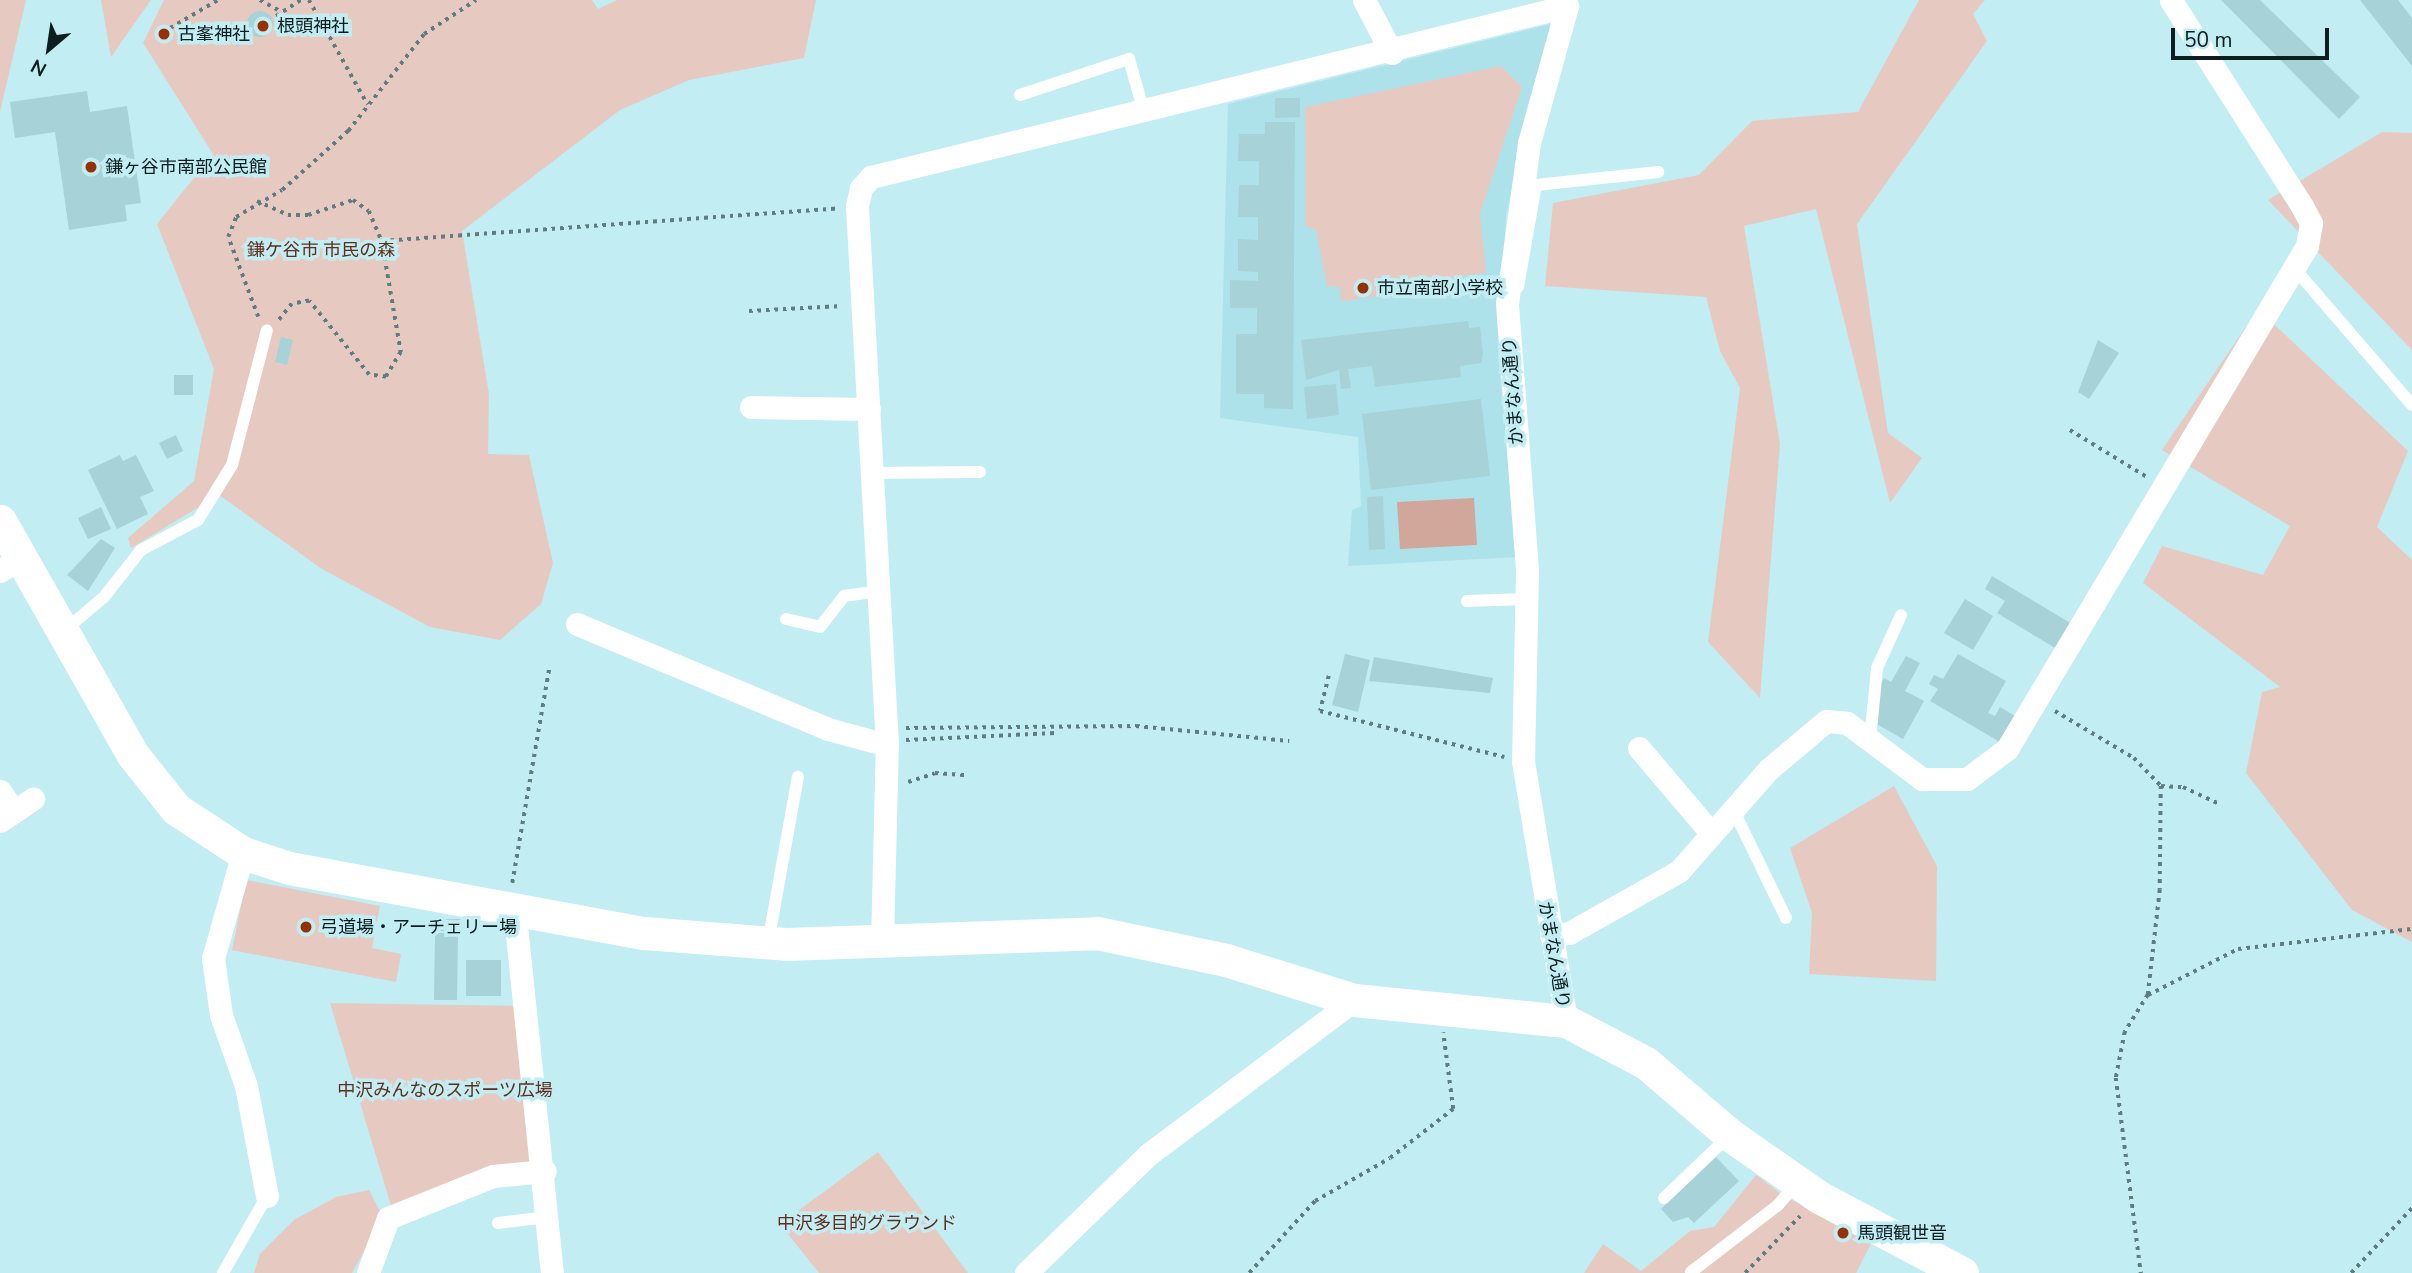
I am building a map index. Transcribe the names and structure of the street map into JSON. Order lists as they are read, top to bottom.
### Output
{
  "streets": {
    "street": ["かまなん通り"]
  },
  "parks": ["鎌ケ谷市 市民の森", "中沢みんなのスポーツ広場", "中沢多目的グラウンド"],
  "places": [
    "根頭神社",
    "古峯神社",
    "鎌ヶ谷市南部公民館",
    "市立南部小学校",
    "弓道場・アーチェリー場",
    "馬頭観世音"
  ],
  "scale_bar": "50 m",
  "north": "bottom left"
}
